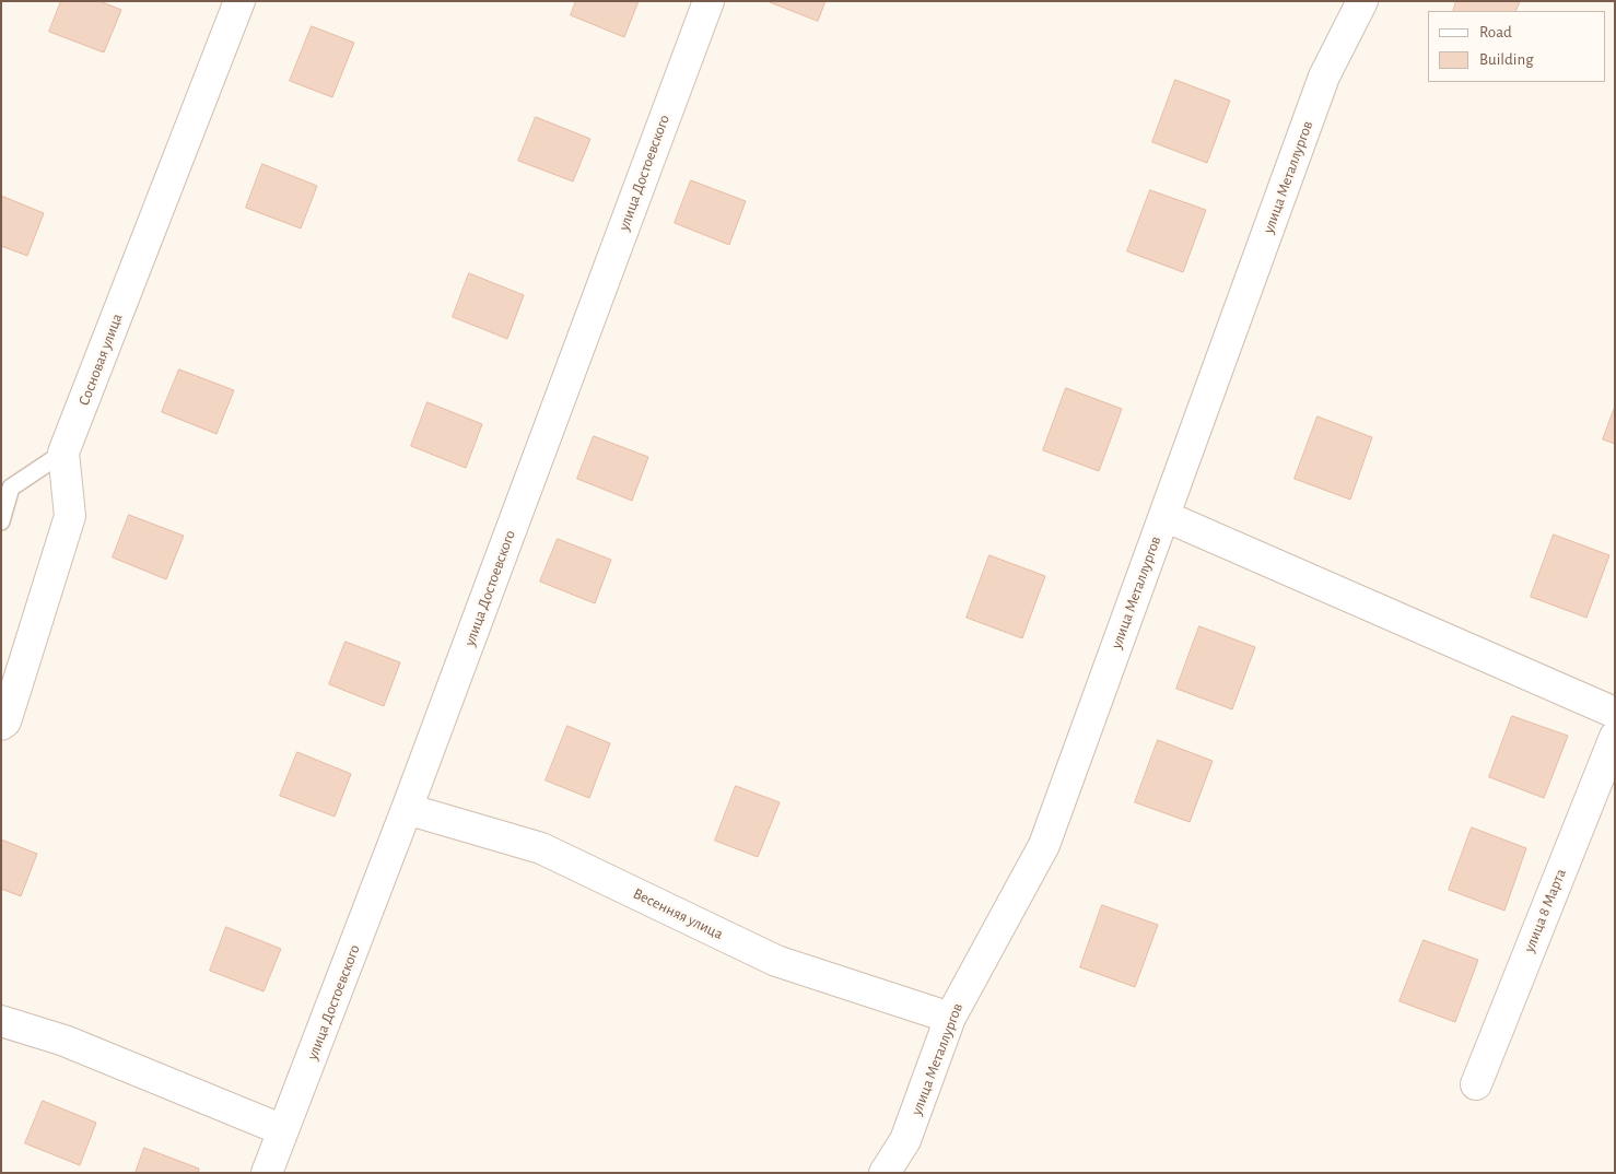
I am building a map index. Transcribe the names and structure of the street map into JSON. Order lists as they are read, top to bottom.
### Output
{
  "streets": {
    "street": [
      "улица Достоевского",
      "улица Металлургов",
      "Сосновая улица",
      "улица 8 Марта",
      "Весенняя улица"
    ]
  },
  "crossings": [
    ["улица Достоевского", "Весенняя улица"],
    ["улица Металлургов", "Весенняя улица"]
  ],
  "legend": ["Road", "Building"]
}
